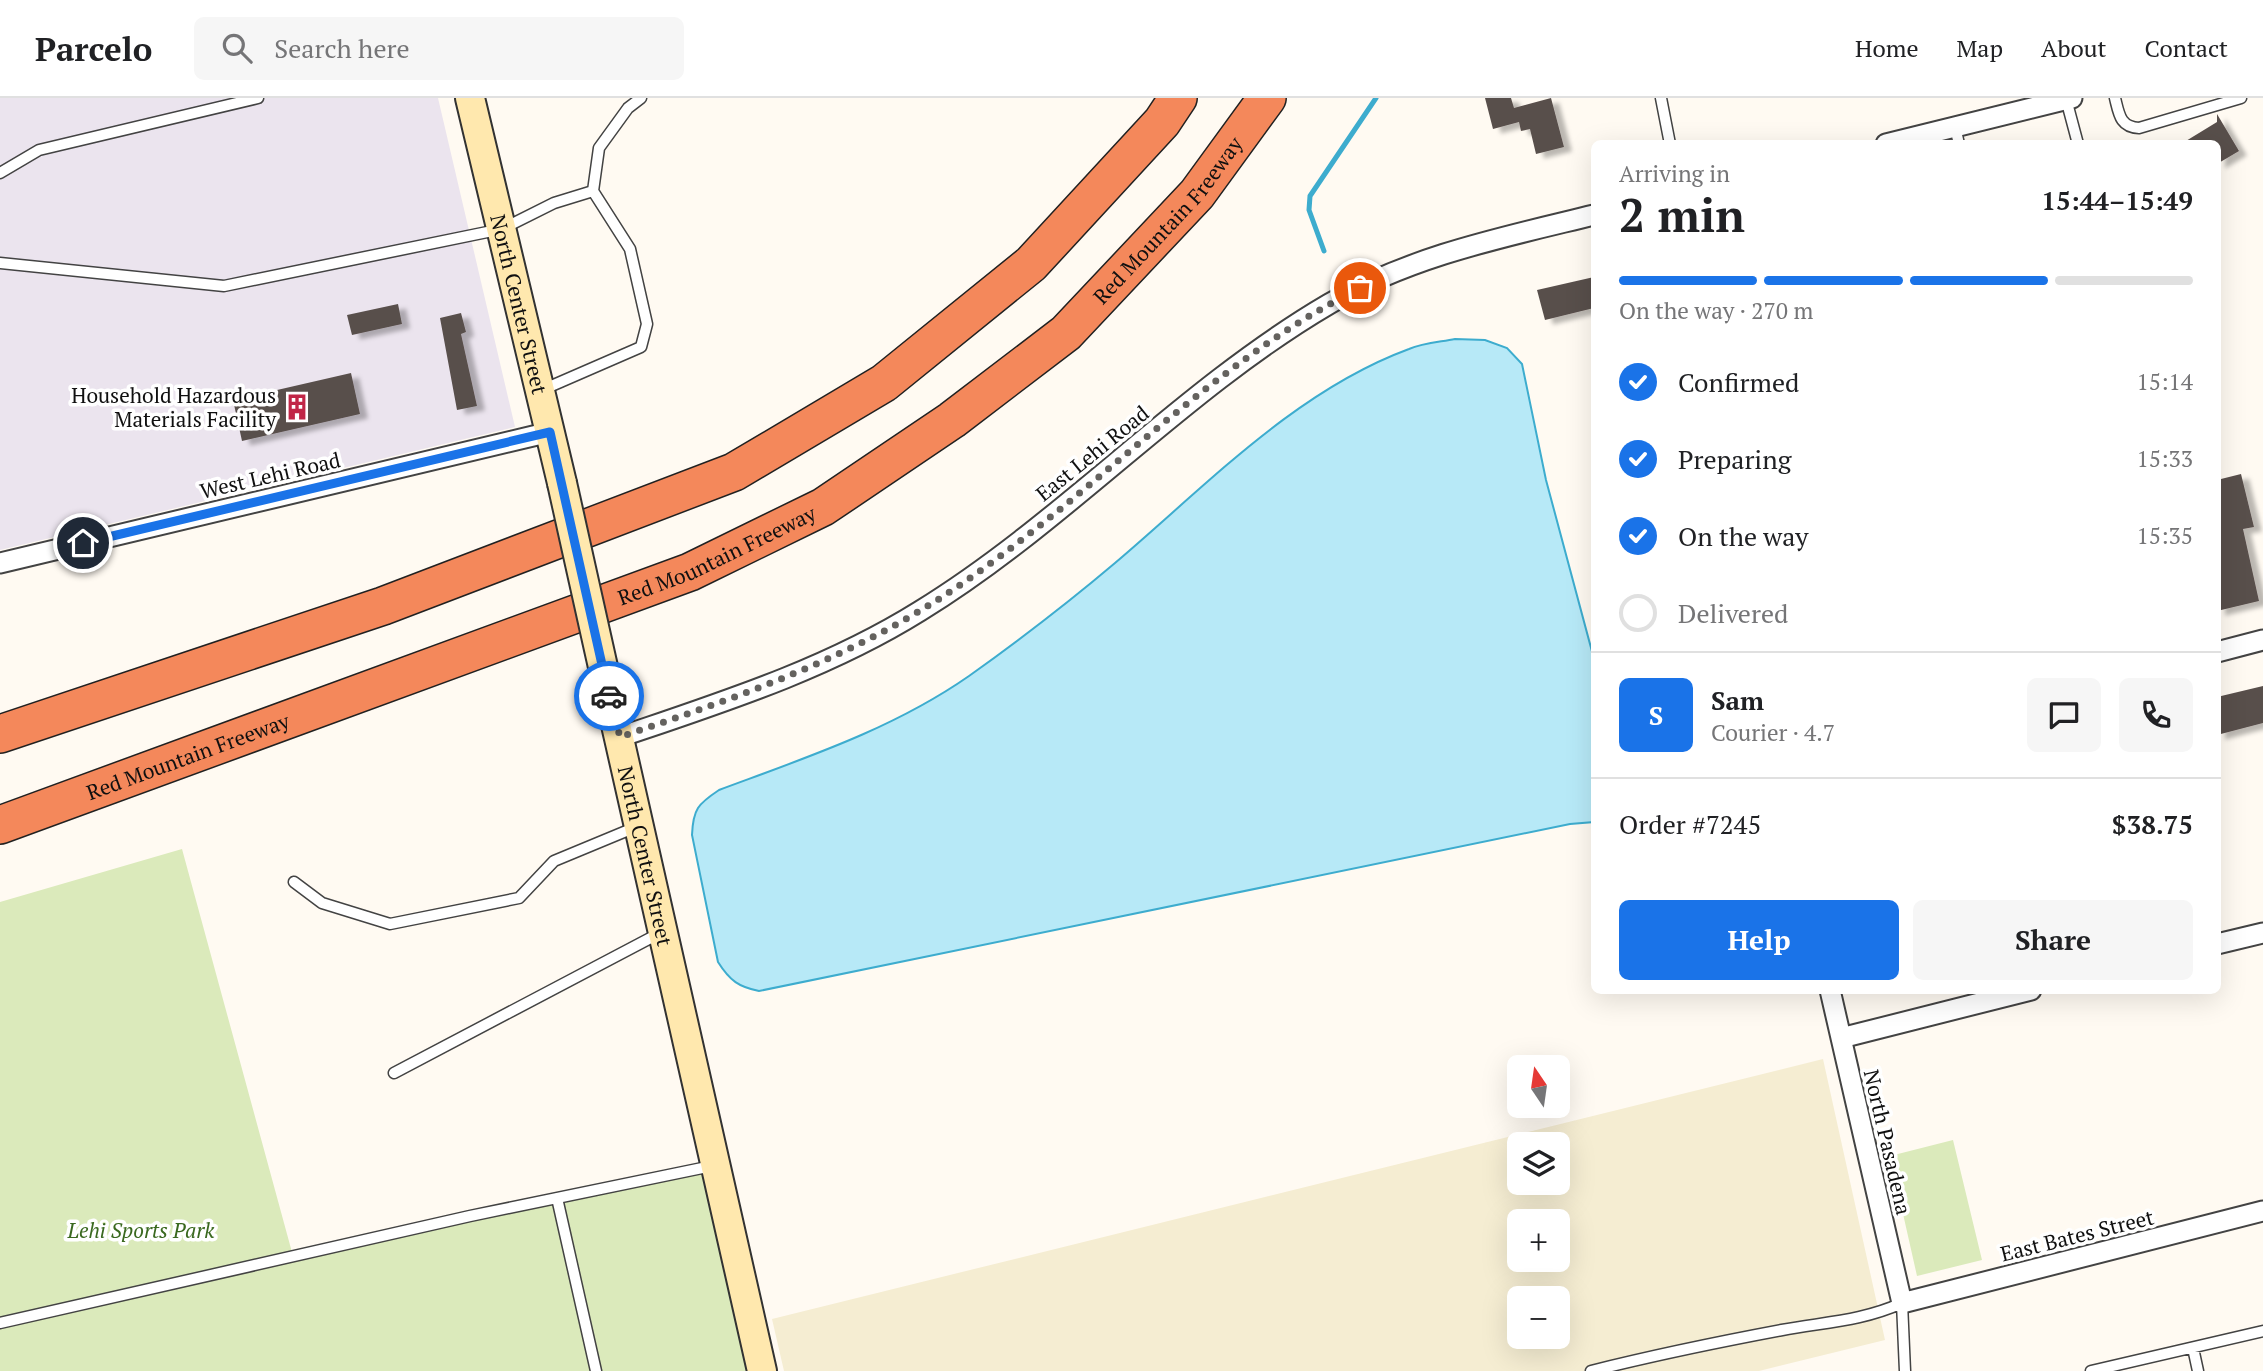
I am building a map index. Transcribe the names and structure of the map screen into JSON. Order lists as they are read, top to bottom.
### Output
{
  "streets": {
    "highway": ["Red Mountain Freeway"],
    "street": [
      "North Center Street",
      "East Lehi Road",
      "West Lehi Road",
      "North Pasadena",
      "East Bates Street"
    ]
  },
  "crossings": [
    ["North Center Street", "East Lehi Road"],
    ["North Center Street", "West Lehi Road"],
    ["North Pasadena", "East Bates Street"]
  ],
  "parks": ["Lehi Sports Park"],
  "places": {
    "building": ["Household Hazardous Materials Facility"]
  },
  "north": "top",
  "page": {
    "header": "Parcelo",
    "search": "Search here",
    "nav": [
      "Home",
      "Map",
      "About",
      "Contact"
    ],
    "heading": ["2 min", "Arriving in", "15:44–15:49"],
    "panel": [
      "Sam",
      "Courier · 4.7",
      "Order #7245",
      "$38.75"
    ],
    "bar": "On the way · 270 m",
    "list": [
      ["Confirmed", "15:14"],
      ["Preparing", "15:33"],
      ["On the way", "15:35"],
      "Delivered"
    ],
    "round": "S",
    "buttons": ["Help", "Share"],
    "map_buttons": ["+", "−"]
  }
}
